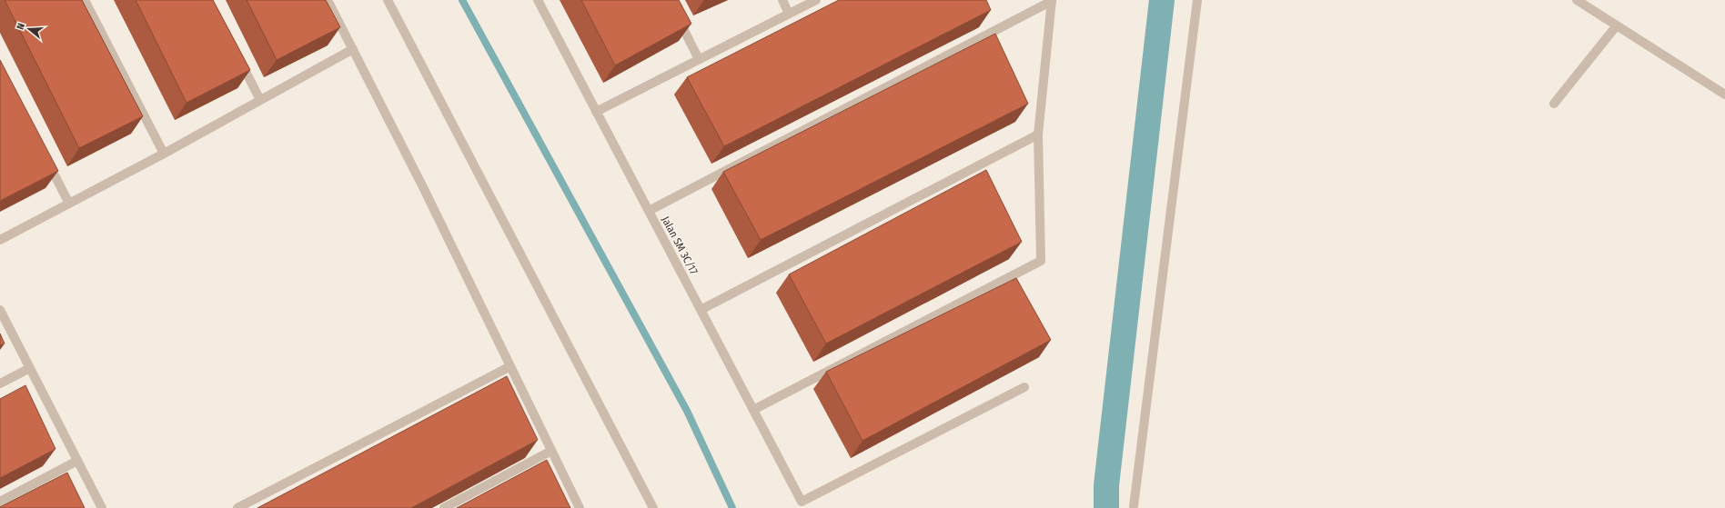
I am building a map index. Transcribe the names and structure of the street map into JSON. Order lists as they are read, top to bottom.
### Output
{
  "streets": {
    "street": ["Jalan SM 3C/17"]
  },
  "north": "left"
}
